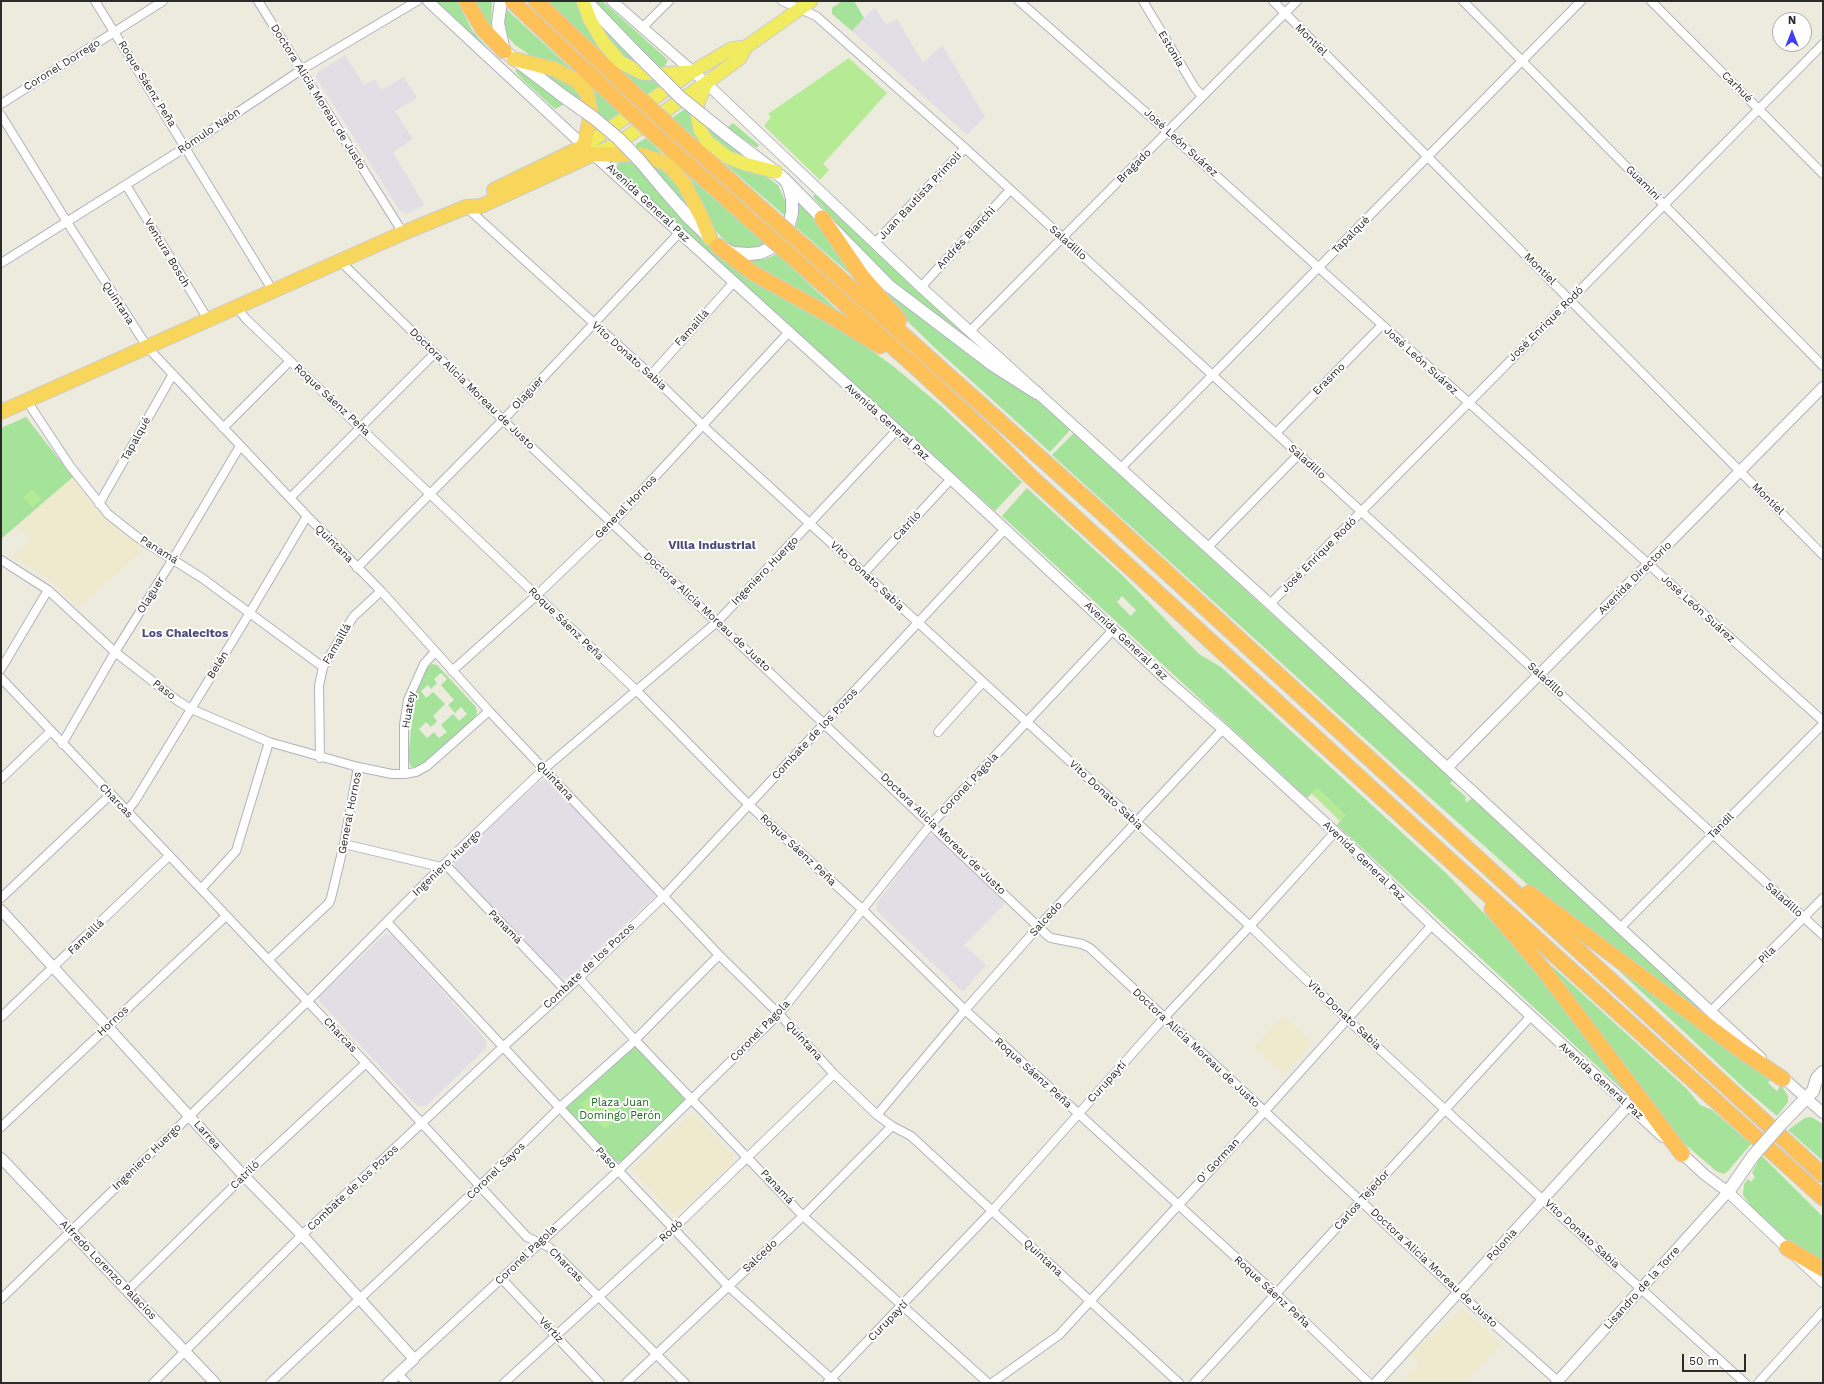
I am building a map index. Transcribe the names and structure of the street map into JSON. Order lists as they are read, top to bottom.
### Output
{
  "streets": {
    "street": [
      "Montiel",
      "Estonia",
      "Coronel Dorrego",
      "Roque Sáenz Peña",
      "Carhué",
      "Doctora Alicia Moreau de Justo",
      "Rómulo Naón",
      "José León Suárez",
      "Bragado",
      "Guaminí",
      "Juan Bautista Prímoli",
      "Avenida General Paz",
      "Tapalqué",
      "Andrés Bianchi",
      "Saladillo",
      "Ventura Bosch",
      "Quintana",
      "José Enrique Rodó",
      "Famaillá",
      "Vito Donato Sabia",
      "Erasmo",
      "Olaguer",
      "General Hornos",
      "Catriló",
      "Panamá",
      "Ingeniero Huergo",
      "Avenida Directorio",
      "Belén",
      "Paso",
      "Huatey",
      "Combate de los Pozos",
      "Coronel Pagola",
      "Charcas",
      "Tandil",
      "Salcedo",
      "Pila",
      "Hornos",
      "Curupaytí",
      "Larrea",
      "O' Gorman",
      "Coronel Sayos",
      "Carlos Tejedor",
      "Rodó",
      "Polonia",
      "Alfredo Lorenzo Palacios",
      "Lisandro de la Torre",
      "Vértiz"
    ]
  },
  "crossings": [
    ["Montiel", "Bragado"],
    ["Montiel", "Tapalqué"],
    ["Montiel", "José Enrique Rodó"],
    ["Montiel", "Avenida Directorio"],
    ["Estonia", "Bragado"],
    ["Coronel Dorrego", "Roque Sáenz Peña"],
    ["Roque Sáenz Peña", "Rómulo Naón"],
    ["Roque Sáenz Peña", "Olaguer"],
    ["Roque Sáenz Peña", "General Hornos"],
    ["Roque Sáenz Peña", "Ingeniero Huergo"],
    ["Roque Sáenz Peña", "Combate de los Pozos"],
    ["Roque Sáenz Peña", "Coronel Pagola"],
    ["Roque Sáenz Peña", "Salcedo"],
    ["Roque Sáenz Peña", "Curupaytí"],
    ["Roque Sáenz Peña", "O' Gorman"],
    ["Roque Sáenz Peña", "Carlos Tejedor"],
    ["Carhué", "José Enrique Rodó"],
    ["Doctora Alicia Moreau de Justo", "Rómulo Naón"],
    ["Doctora Alicia Moreau de Justo", "Olaguer"],
    ["Doctora Alicia Moreau de Justo", "General Hornos"],
    ["Doctora Alicia Moreau de Justo", "Ingeniero Huergo"],
    ["Doctora Alicia Moreau de Justo", "Combate de los Pozos"],
    ["Doctora Alicia Moreau de Justo", "Coronel Pagola"],
    ["Doctora Alicia Moreau de Justo", "Salcedo"],
    ["Doctora Alicia Moreau de Justo", "Curupaytí"],
    ["Doctora Alicia Moreau de Justo", "O' Gorman"],
    ["Doctora Alicia Moreau de Justo", "Carlos Tejedor"],
    ["Doctora Alicia Moreau de Justo", "Polonia"],
    ["Doctora Alicia Moreau de Justo", "Lisandro de la Torre"],
    ["Rómulo Naón", "Ventura Bosch"],
    ["Rómulo Naón", "Quintana"],
    ["José León Suárez", "Bragado"],
    ["José León Suárez", "Tapalqué"],
    ["José León Suárez", "José Enrique Rodó"],
    ["José León Suárez", "Erasmo"],
    ["José León Suárez", "Avenida Directorio"],
    ["José León Suárez", "Tandil"],
    ["Bragado", "Saladillo"],
    ["Guaminí", "Tapalqué"],
    ["Guaminí", "José Enrique Rodó"],
    ["Juan Bautista Prímoli", "Saladillo"],
    ["Avenida General Paz", "Famaillá"],
    ["Avenida General Paz", "Olaguer"],
    ["Avenida General Paz", "General Hornos"],
    ["Avenida General Paz", "Catriló"],
    ["Avenida General Paz", "Ingeniero Huergo"],
    ["Avenida General Paz", "Combate de los Pozos"],
    ["Avenida General Paz", "Coronel Pagola"],
    ["Avenida General Paz", "Salcedo"],
    ["Avenida General Paz", "Curupaytí"],
    ["Avenida General Paz", "O' Gorman"],
    ["Avenida General Paz", "Carlos Tejedor"],
    ["Avenida General Paz", "Polonia"],
    ["Avenida General Paz", "Lisandro de la Torre"],
    ["Tapalqué", "Saladillo"],
    ["Tapalqué", "Quintana"],
    ["Tapalqué", "Panamá"],
    ["Andrés Bianchi", "Saladillo"],
    ["Saladillo", "José Enrique Rodó"],
    ["Saladillo", "Erasmo"],
    ["Saladillo", "Avenida Directorio"],
    ["Saladillo", "Tandil"],
    ["Saladillo", "Pila"],
    ["Quintana", "Famaillá"],
    ["Quintana", "Olaguer"],
    ["Quintana", "General Hornos"],
    ["Quintana", "Ingeniero Huergo"],
    ["Quintana", "Belén"],
    ["Quintana", "Huatey"],
    ["Quintana", "Combate de los Pozos"],
    ["Quintana", "Coronel Pagola"],
    ["Quintana", "Salcedo"],
    ["Quintana", "Curupaytí"],
    ["Quintana", "O' Gorman"],
    ["Quintana", "Coronel Sayos"],
    ["Quintana", "Rodó"],
    ["Famaillá", "Vito Donato Sabia"],
    ["Famaillá", "Panamá"],
    ["Famaillá", "Paso"],
    ["Famaillá", "Charcas"],
    ["Famaillá", "Larrea"],
    ["Vito Donato Sabia", "Olaguer"],
    ["Vito Donato Sabia", "General Hornos"],
    ["Vito Donato Sabia", "Catriló"],
    ["Vito Donato Sabia", "Ingeniero Huergo"],
    ["Vito Donato Sabia", "Combate de los Pozos"],
    ["Vito Donato Sabia", "Coronel Pagola"],
    ["Vito Donato Sabia", "Salcedo"],
    ["Vito Donato Sabia", "Curupaytí"],
    ["Vito Donato Sabia", "O' Gorman"],
    ["Vito Donato Sabia", "Carlos Tejedor"],
    ["Vito Donato Sabia", "Polonia"],
    ["Vito Donato Sabia", "Lisandro de la Torre"],
    ["Olaguer", "Panamá"],
    ["Olaguer", "Paso"],
    ["Olaguer", "Charcas"],
    ["General Hornos", "Paso"],
    ["General Hornos", "Huatey"],
    ["General Hornos", "Charcas"],
    ["Catriló", "Charcas"],
    ["Catriló", "Larrea"],
    ["Catriló", "Alfredo Lorenzo Palacios"],
    ["Panamá", "Ingeniero Huergo"],
    ["Panamá", "Belén"],
    ["Panamá", "Combate de los Pozos"],
    ["Panamá", "Coronel Pagola"],
    ["Panamá", "Salcedo"],
    ["Panamá", "Curupaytí"],
    ["Panamá", "Coronel Sayos"],
    ["Panamá", "Rodó"],
    ["Ingeniero Huergo", "Paso"],
    ["Ingeniero Huergo", "Charcas"],
    ["Ingeniero Huergo", "Larrea"],
    ["Ingeniero Huergo", "Alfredo Lorenzo Palacios"],
    ["Belén", "Paso"],
    ["Belén", "Charcas"],
    ["Paso", "Combate de los Pozos"],
    ["Paso", "Coronel Pagola"],
    ["Paso", "Salcedo"],
    ["Paso", "Curupaytí"],
    ["Paso", "Coronel Sayos"],
    ["Paso", "Rodó"],
    ["Combate de los Pozos", "Charcas"],
    ["Combate de los Pozos", "Larrea"],
    ["Combate de los Pozos", "Alfredo Lorenzo Palacios"],
    ["Coronel Pagola", "Charcas"],
    ["Coronel Pagola", "Larrea"],
    ["Coronel Pagola", "Vértiz"],
    ["Charcas", "Salcedo"],
    ["Charcas", "Hornos"],
    ["Charcas", "Coronel Sayos"],
    ["Charcas", "Rodó"],
    ["Hornos", "Larrea"],
    ["Larrea", "Coronel Sayos"],
    ["Rodó", "Vértiz"]
  ],
  "districts": ["Villa Industrial", "Los Chalecitos"],
  "parks": ["Plaza Juan Domingo Perón"],
  "scale_bar": "50 m",
  "north": "top"
}
